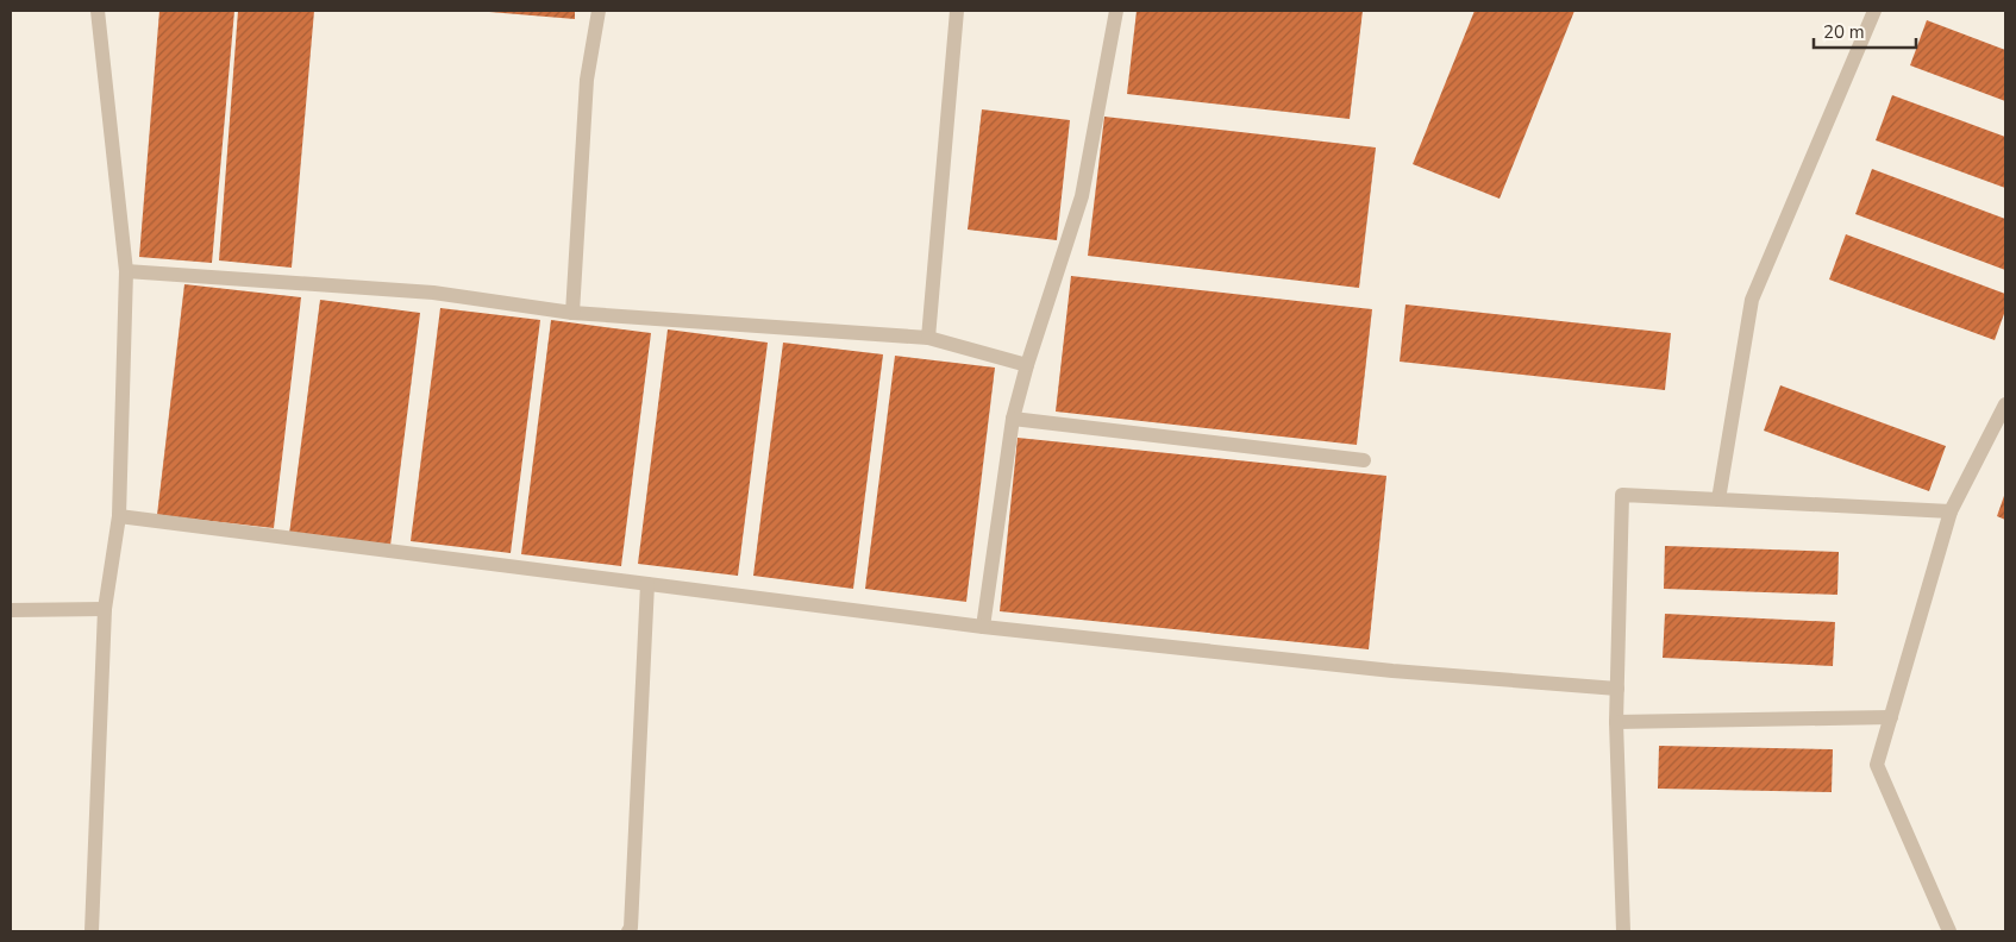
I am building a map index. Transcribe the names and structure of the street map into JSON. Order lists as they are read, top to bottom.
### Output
{
  "scale_bar": "20 m"
}
